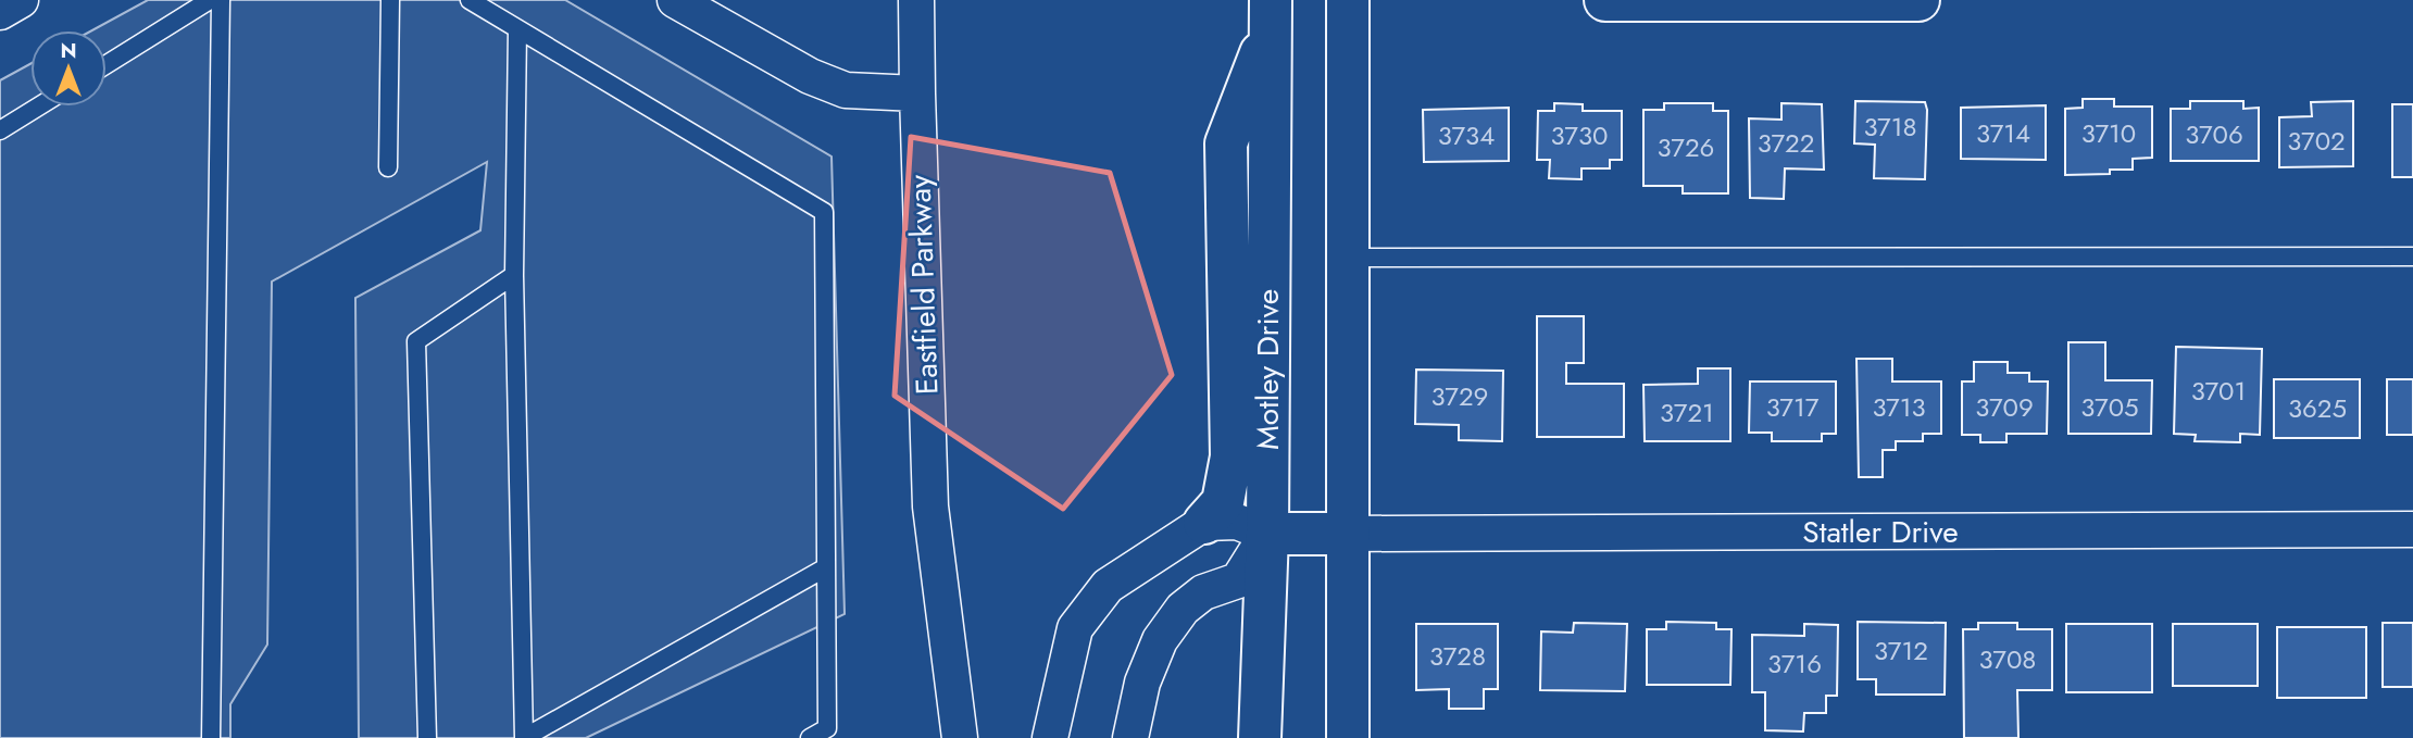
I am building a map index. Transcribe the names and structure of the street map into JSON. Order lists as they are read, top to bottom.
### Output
{
  "streets": {
    "main road": ["Motley Drive"],
    "street": ["Eastfield Parkway", "Statler Drive"]
  },
  "house_numbers": [
    "3718",
    "3714",
    "3710",
    "3706",
    "3734",
    "3730",
    "3702",
    "3722",
    "3726",
    "3701",
    "3729",
    "3717",
    "3713",
    "3709",
    "3705",
    "3625",
    "3721",
    "3712",
    "3728",
    "3708",
    "3716"
  ],
  "north": "top"
}
